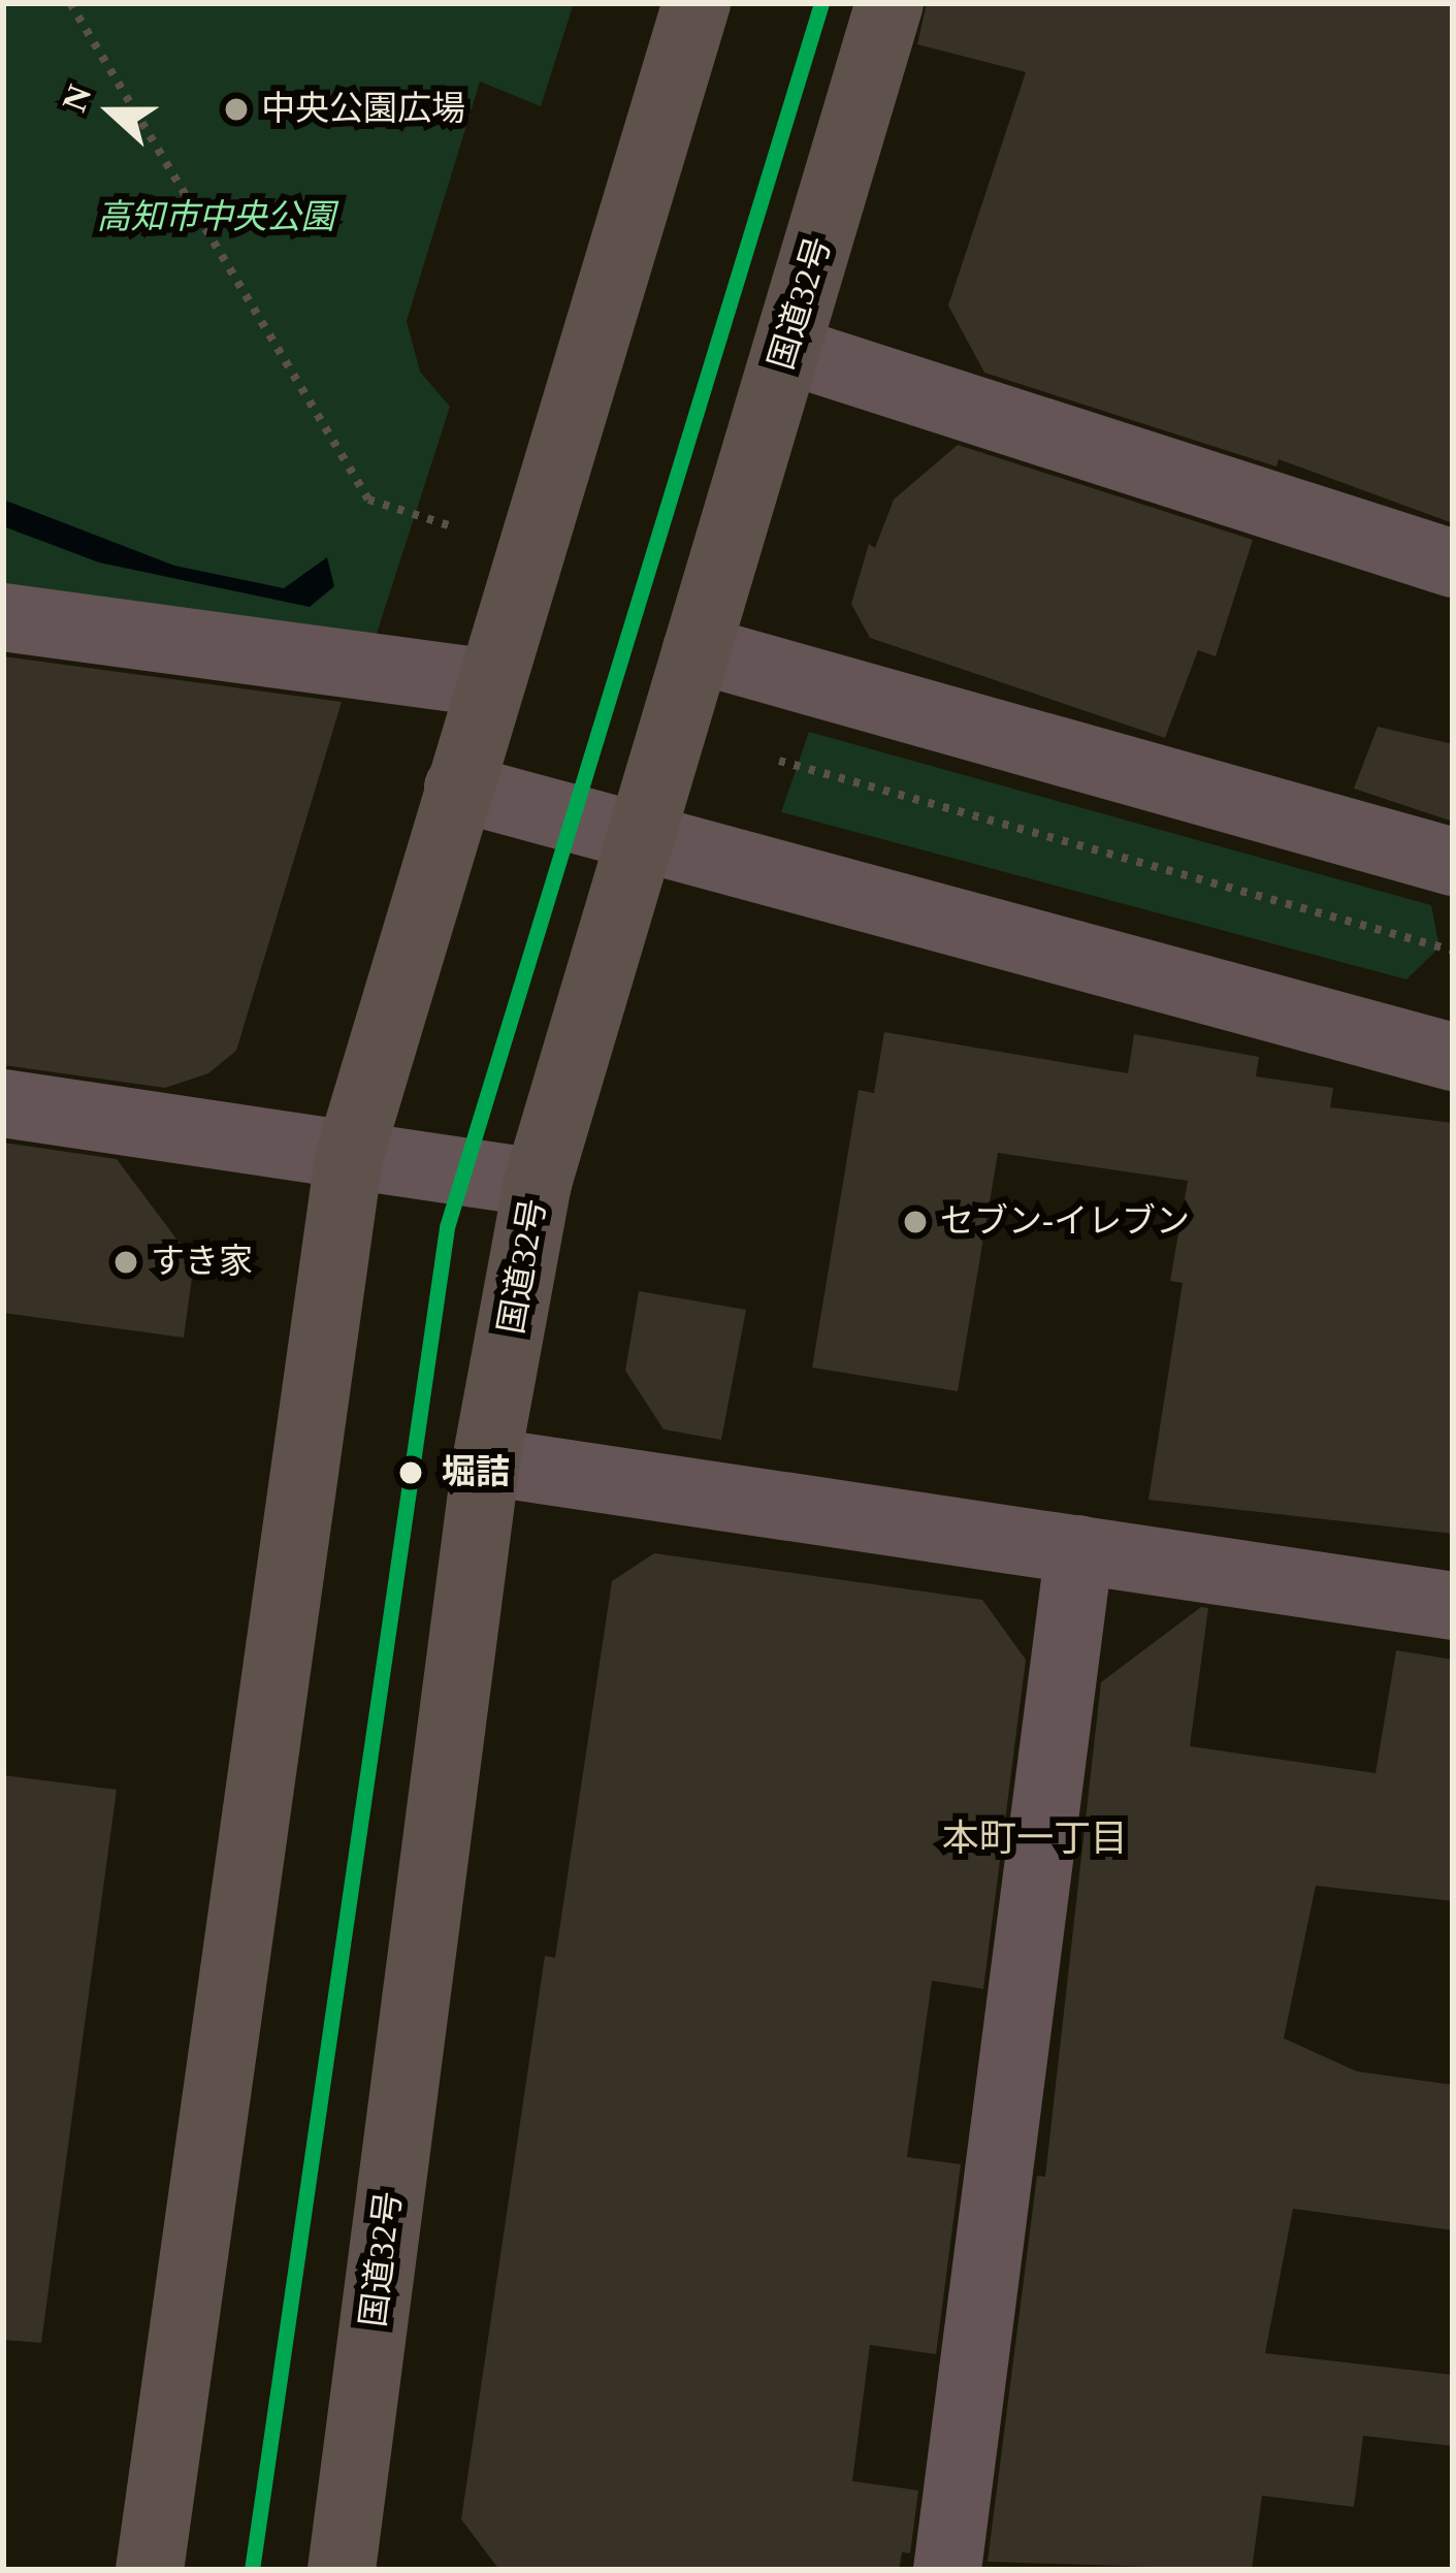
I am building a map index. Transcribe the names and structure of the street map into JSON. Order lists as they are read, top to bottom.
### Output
{
  "streets": {
    "highway": ["国道32号"]
  },
  "districts": ["本町一丁目"],
  "parks": ["高知市中央公園"],
  "places": [
    "中央公園広場",
    "セブン-イレブン",
    "すき家",
    "堀詰"
  ],
  "north": "left"
}
